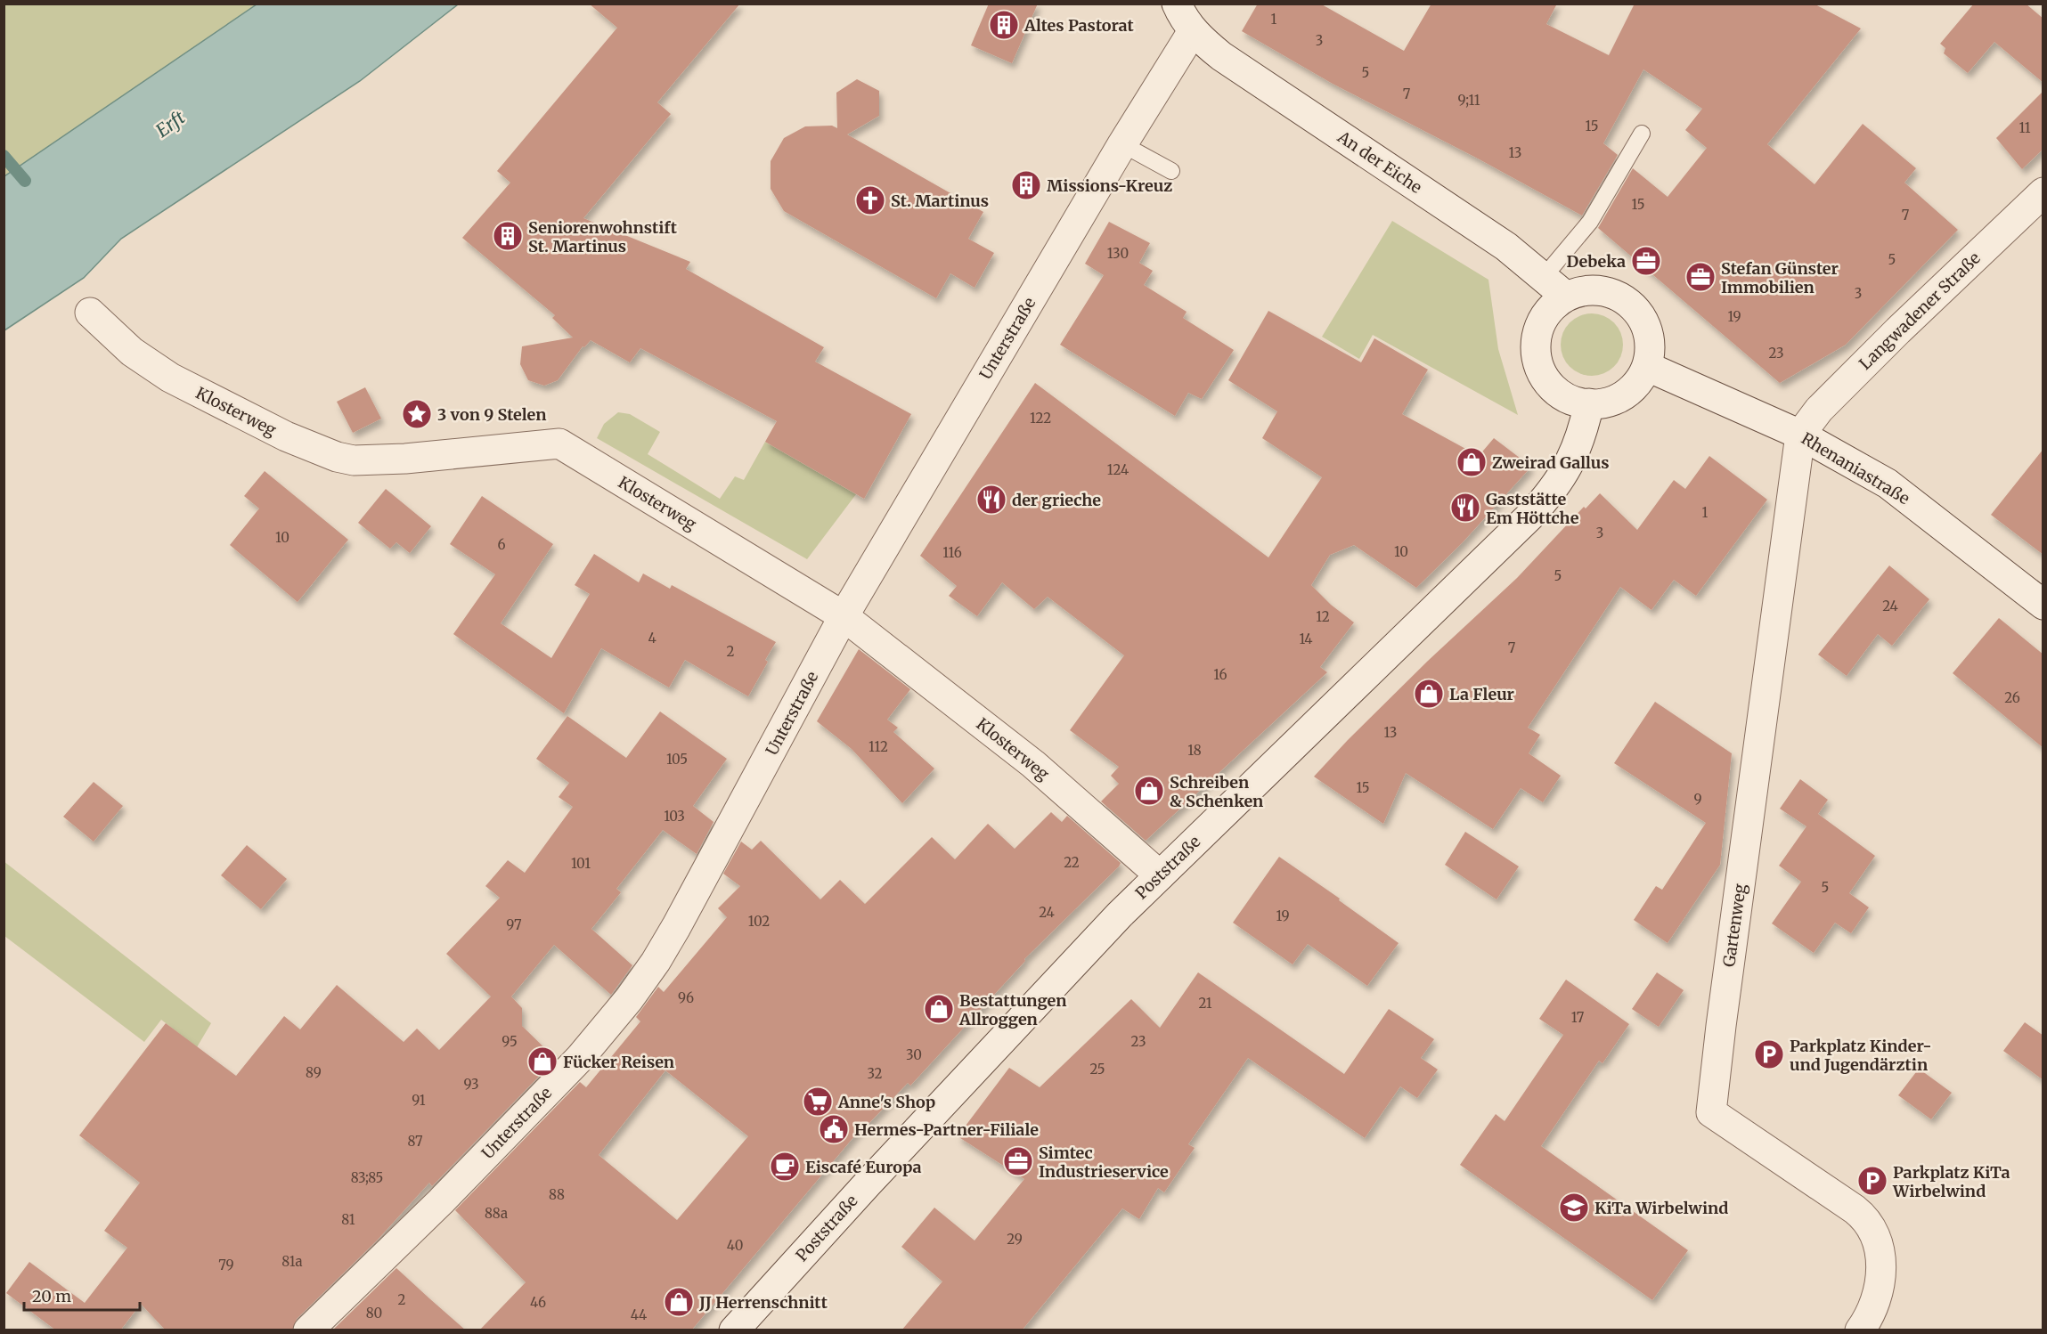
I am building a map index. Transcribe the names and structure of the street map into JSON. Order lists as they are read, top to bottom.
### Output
{
  "streets": {
    "street": [
      "An der Eiche",
      "Langwadener Straße",
      "Unterstraße",
      "Klosterweg",
      "Rhenaniastraße",
      "Poststraße",
      "Gartenweg"
    ]
  },
  "crossings": [
    ["An der Eiche", "Unterstraße"],
    ["An der Eiche", "Rhenaniastraße"],
    ["An der Eiche", "Poststraße"],
    ["Langwadener Straße", "Rhenaniastraße"],
    ["Langwadener Straße", "Gartenweg"],
    ["Unterstraße", "Klosterweg"],
    ["Klosterweg", "Poststraße"],
    ["Rhenaniastraße", "Poststraße"],
    ["Rhenaniastraße", "Gartenweg"]
  ],
  "water": ["Erft"],
  "places": {
    "building": ["Altes Pastorat", "Missions-Kreuz", "Seniorenwohnstift St. Martinus"],
    "church": ["St. Martinus"],
    "office": ["Debeka", "Stefan Günster Immobilien", "Simtec Industrieservice"],
    "place": ["3 von 9 Stelen"],
    "shop": [
      "Zweirad Gallus",
      "La Fleur",
      "Schreiben & Schenken",
      "Bestattungen Allroggen",
      "Fücker Reisen",
      "JJ Herrenschnitt"
    ],
    "restaurant": ["der grieche", "Gaststätte Em Höttche"],
    "parking": ["Parkplatz Kinder- und Jugendärztin", "Parkplatz KiTa Wirbelwind"],
    "supermarket": ["Anne's Shop"],
    "public building": ["Hermes-Partner-Filiale"],
    "cafe": ["Eiscafé Europa"],
    "school or university": ["KiTa Wirbelwind"]
  },
  "house_numbers": [
    "1",
    "3",
    "5",
    "7",
    "9;11",
    "15",
    "11",
    "13",
    "15",
    "7",
    "130",
    "5",
    "3",
    "19",
    "23",
    "122",
    "124",
    "1",
    "3",
    "10",
    "6",
    "10",
    "116",
    "5",
    "24",
    "12",
    "4",
    "14",
    "7",
    "2",
    "16",
    "26",
    "13",
    "112",
    "18",
    "105",
    "15",
    "9",
    "103",
    "22",
    "101",
    "5",
    "24",
    "19",
    "102",
    "97",
    "96",
    "21",
    "17",
    "95",
    "23",
    "30",
    "25",
    "89",
    "32",
    "93",
    "91",
    "87",
    "83;85",
    "88",
    "88a",
    "81",
    "29",
    "40",
    "81a",
    "79",
    "2",
    "46",
    "80",
    "44"
  ],
  "scale_bar": "20 m"
}
